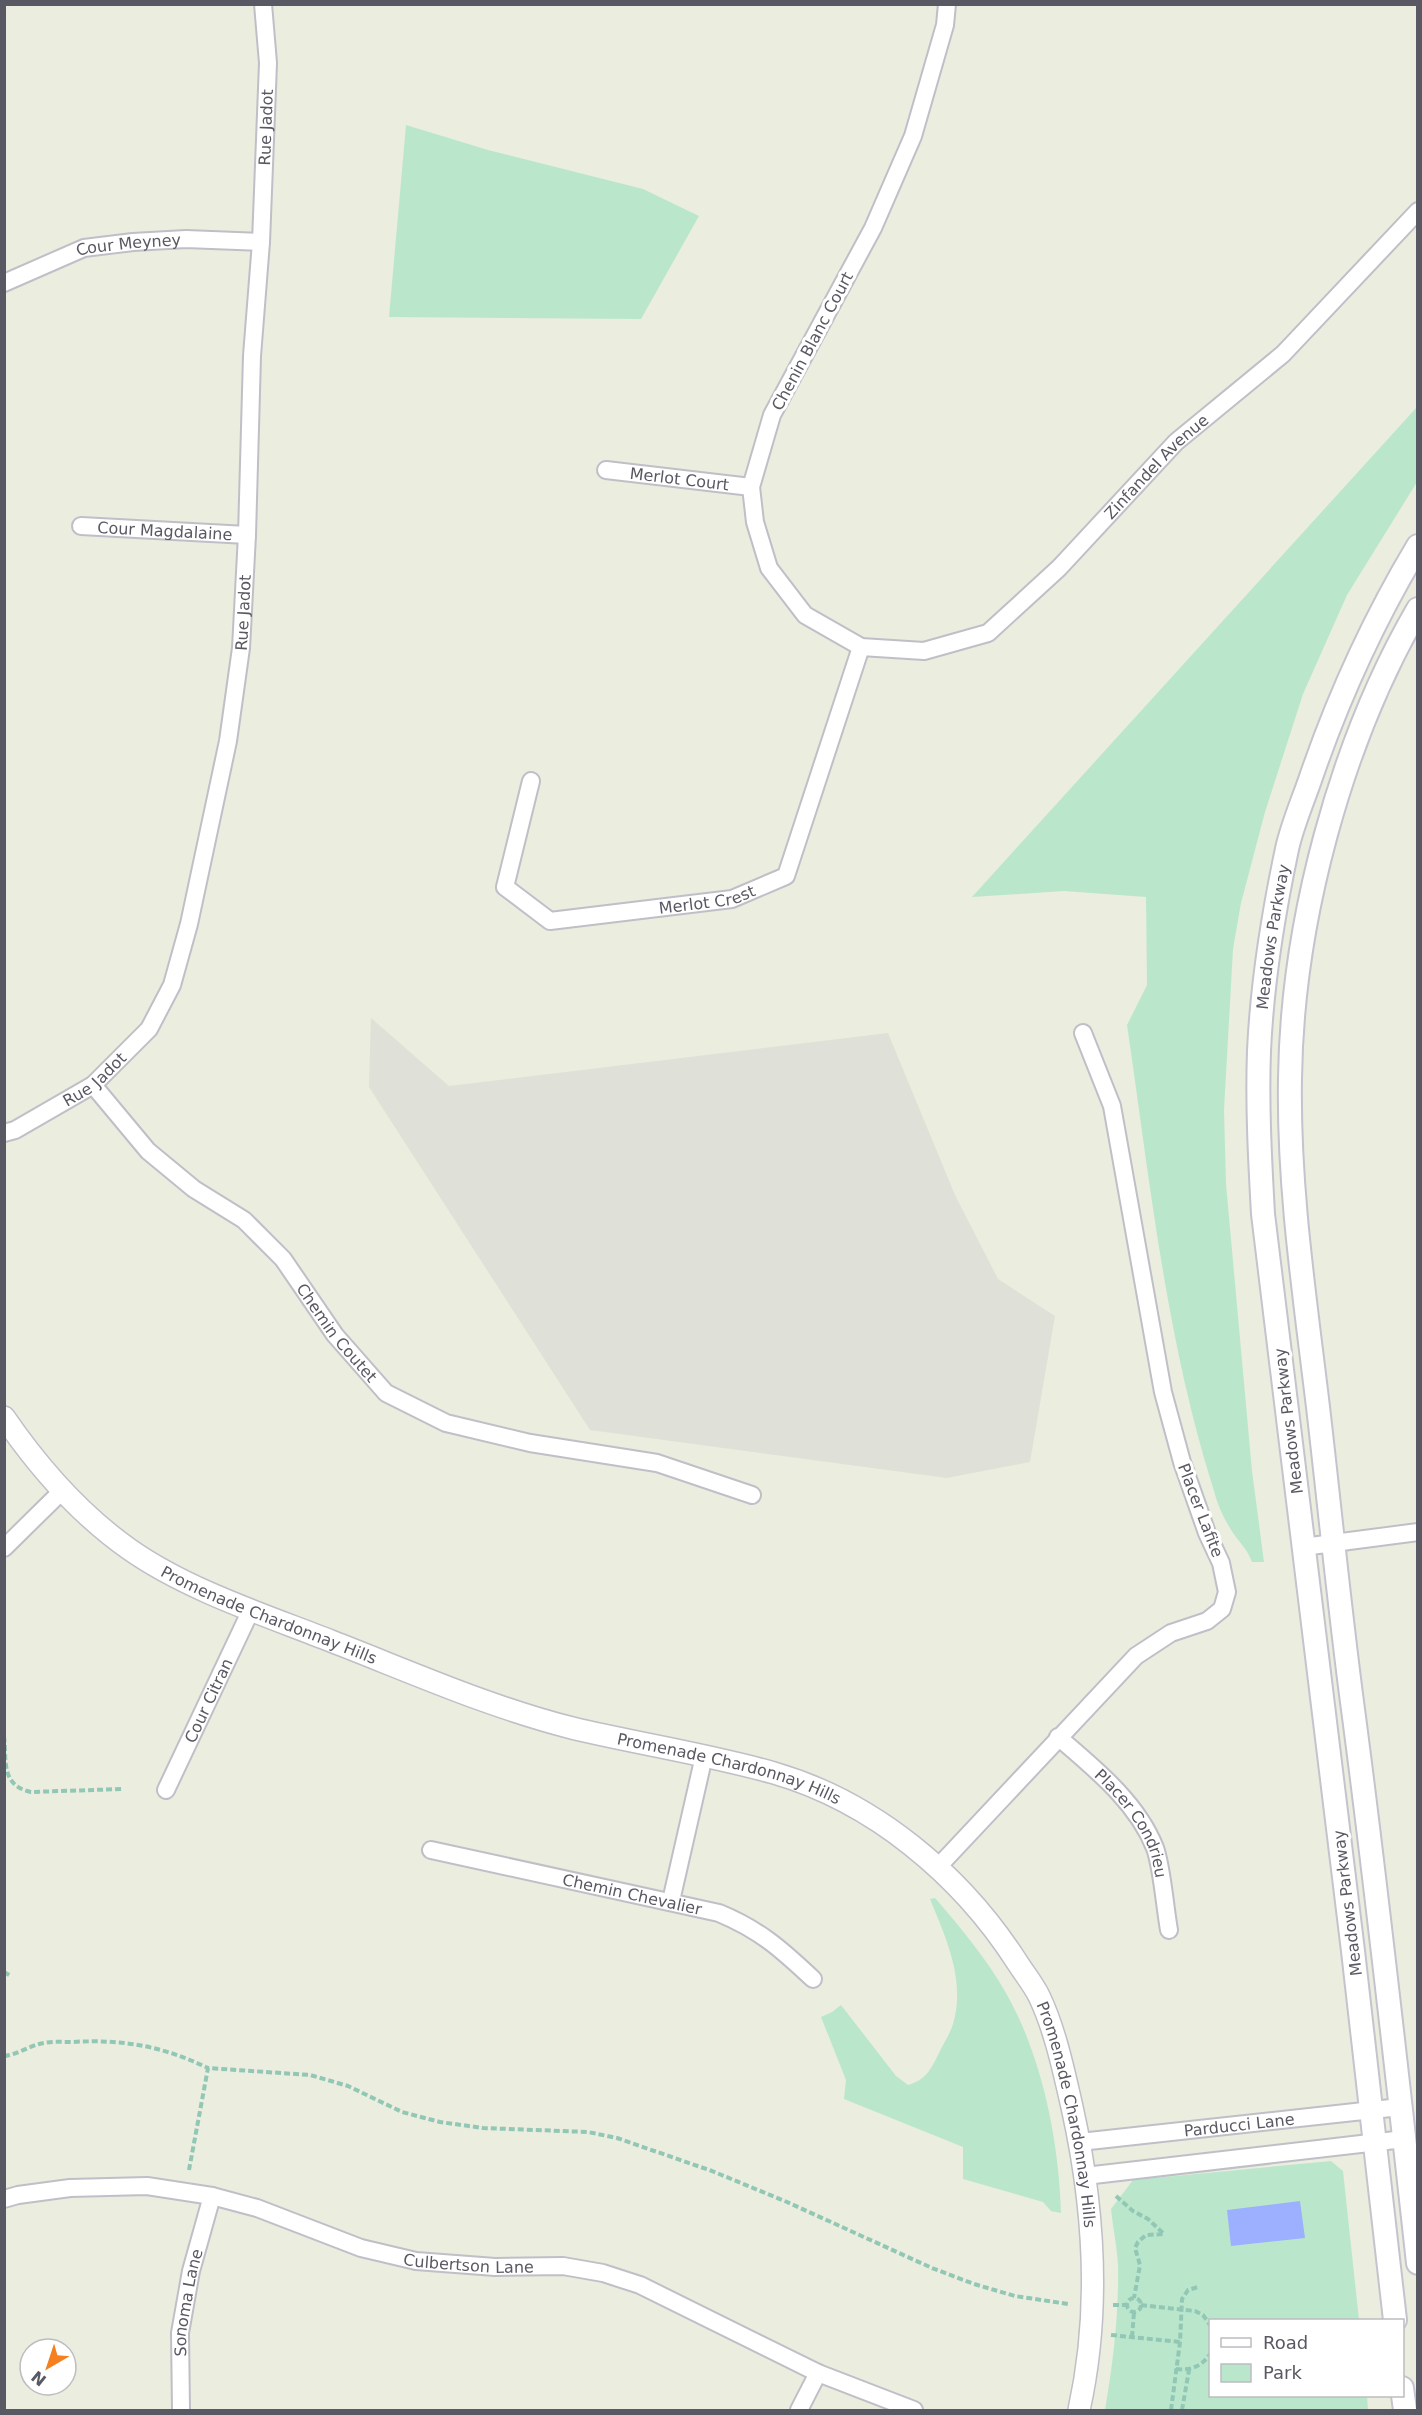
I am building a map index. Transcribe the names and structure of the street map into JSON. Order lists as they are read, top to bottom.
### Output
{
  "streets": {
    "main road": ["Meadows Parkway"],
    "street": [
      "Rue Jadot",
      "Cour Meyney",
      "Chenin Blanc Court",
      "Zinfandel Avenue",
      "Merlot Court",
      "Cour Magdalaine",
      "Merlot Crest",
      "Chemin Coutet",
      "Placer Lafite",
      "Promenade Chardonnay Hills",
      "Cour Citran",
      "Placer Condrieu",
      "Chemin Chevalier",
      "Parducci Lane",
      "Culbertson Lane",
      "Sonoma Lane"
    ]
  },
  "crossings": [
    ["Rue Jadot", "Cour Meyney"],
    ["Rue Jadot", "Cour Magdalaine"],
    ["Rue Jadot", "Chemin Coutet"],
    ["Chenin Blanc Court", "Zinfandel Avenue"],
    ["Chenin Blanc Court", "Merlot Court"],
    ["Chenin Blanc Court", "Merlot Crest"],
    ["Zinfandel Avenue", "Merlot Crest"],
    ["Meadows Parkway", "Parducci Lane"],
    ["Placer Lafite", "Promenade Chardonnay Hills"],
    ["Placer Lafite", "Placer Condrieu"],
    ["Promenade Chardonnay Hills", "Cour Citran"],
    ["Promenade Chardonnay Hills", "Parducci Lane"],
    ["Culbertson Lane", "Sonoma Lane"]
  ],
  "legend": ["Road", "Park"],
  "north": "bottom left"
}
